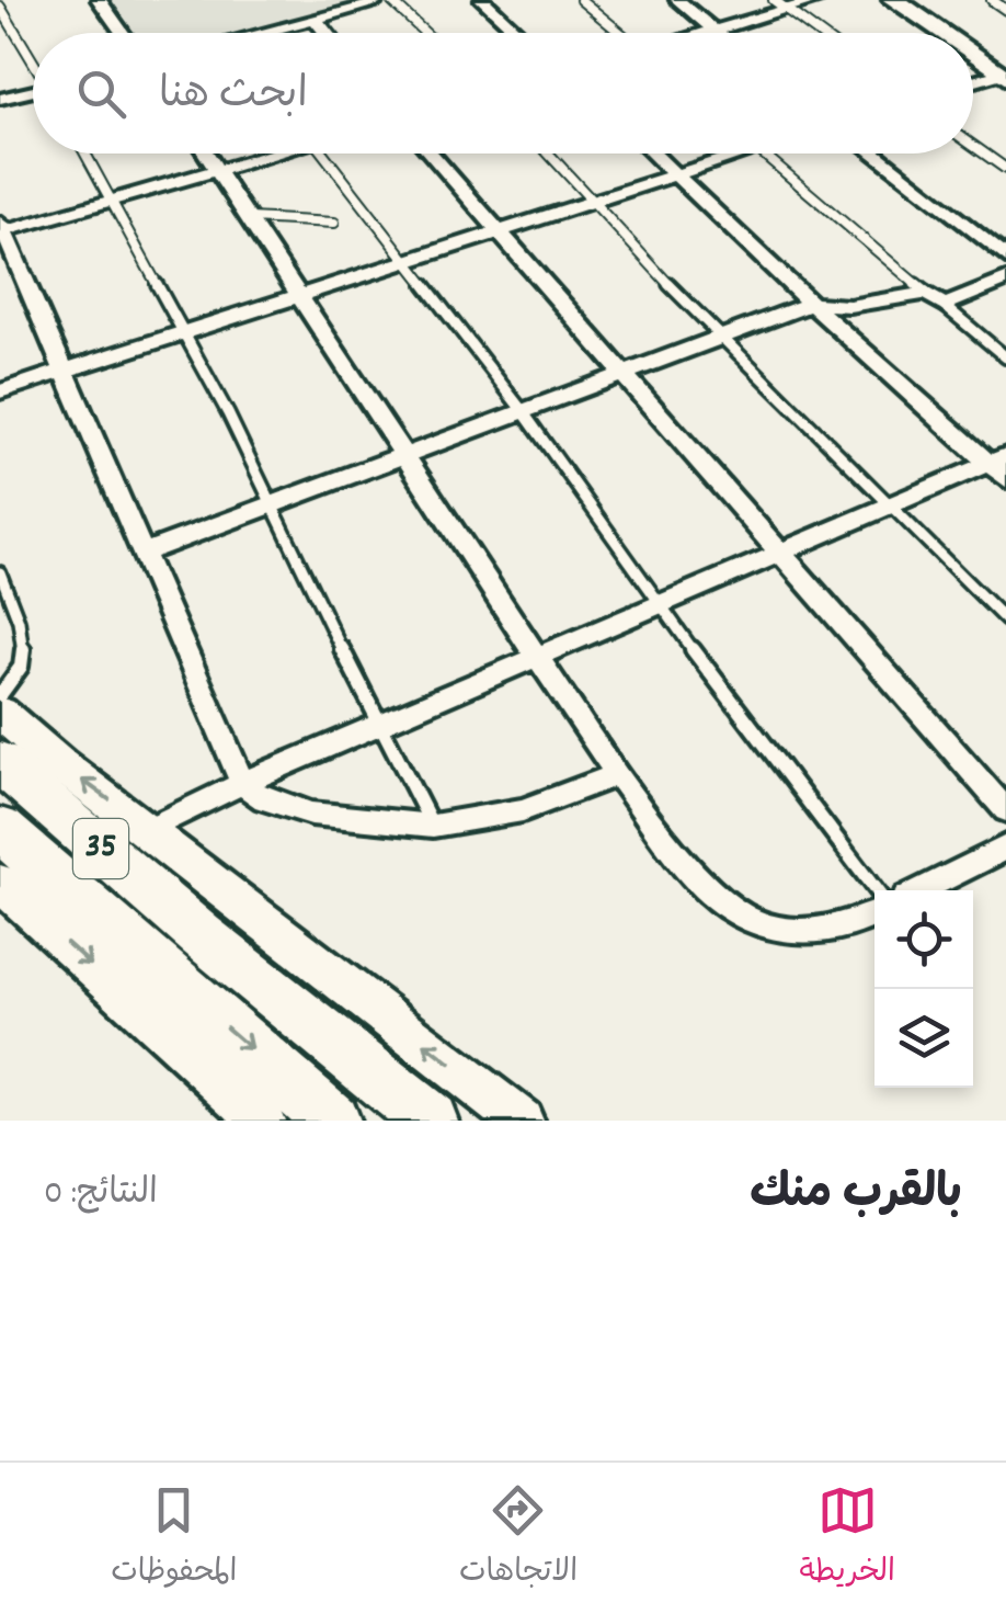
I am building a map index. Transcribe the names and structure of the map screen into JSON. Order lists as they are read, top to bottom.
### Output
{
  "streets": {
    "highway": ["35"]
  },
  "page": {
    "search": "ابحث هنا",
    "heading": ["بالقرب منك", "النتائج: 0"],
    "nav": ["الخريطة", "الاتجاهات", "المحفوظات"]
  }
}
